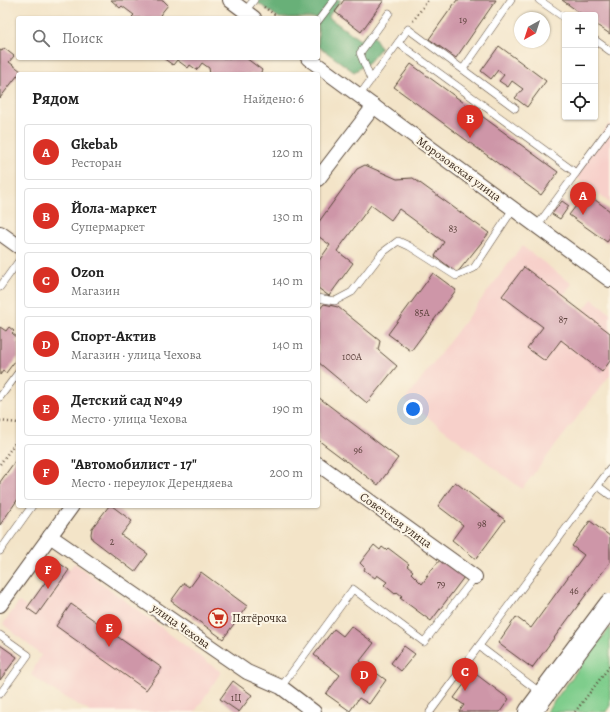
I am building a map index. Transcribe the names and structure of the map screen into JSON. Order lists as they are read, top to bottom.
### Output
{
  "streets": {
    "street": ["Морозовская улица", "Советская улица", "улица Чехова"]
  },
  "places": {
    "supermarket": ["Пятёрочка"]
  },
  "house_numbers": [
    "19",
    "83",
    "85А",
    "87",
    "100А",
    "96",
    "98",
    "2",
    "79",
    "46",
    "1Ц"
  ],
  "north": "bottom left",
  "page": {
    "map_buttons": ["+", "−"],
    "search": "Поиск",
    "heading": ["Рядом", "Найдено: 6"],
    "pins": [
      "B",
      "A",
      "F",
      "E",
      "C",
      "D"
    ],
    "list": [
      {
        "mark": "A",
        "name": "Gkebab",
        "note": "Ресторан",
        "value": "120 m"
      },
      {
        "mark": "B",
        "name": "Йола-маркет",
        "note": "Супермаркет",
        "value": "130 m"
      },
      {
        "mark": "C",
        "name": "Ozon",
        "note": "Магазин",
        "value": "140 m"
      },
      {
        "mark": "D",
        "name": "Спорт-Актив",
        "note": "Магазин · улица Чехова",
        "value": "140 m"
      },
      {
        "mark": "E",
        "name": "Детский сад №49",
        "note": "Место · улица Чехова",
        "value": "190 m"
      },
      {
        "mark": "F",
        "name": "\"Автомобилист - 17\"",
        "note": "Место · переулок Дерендяева",
        "value": "200 m"
      }
    ]
  }
}
